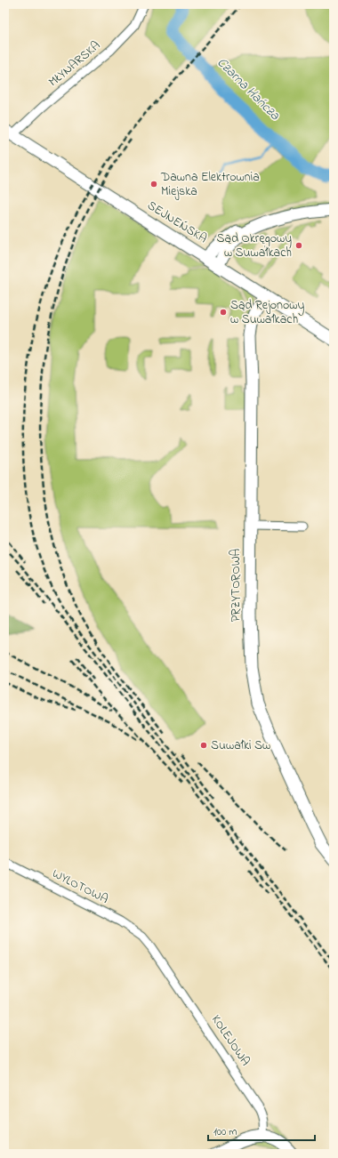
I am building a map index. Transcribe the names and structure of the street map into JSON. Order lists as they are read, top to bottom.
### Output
{
  "streets": {
    "street": [
      "MŁYNARSKA",
      "SEJNEŃSKA",
      "PRZYTOROWA",
      "WYLOTOWA",
      "KOLEJOWA"
    ]
  },
  "crossings": [
    ["MŁYNARSKA", "SEJNEŃSKA"],
    ["SEJNEŃSKA", "PRZYTOROWA"],
    ["WYLOTOWA", "KOLEJOWA"]
  ],
  "water": ["Czarna Hańcza"],
  "places": [
    "Dawna Elektrownia Miejska",
    "Sąd Okręgowy w Suwałkach",
    "Sąd Rejonowy w Suwałkach",
    "Suwałki Sw"
  ],
  "scale_bar": "100 m"
}
